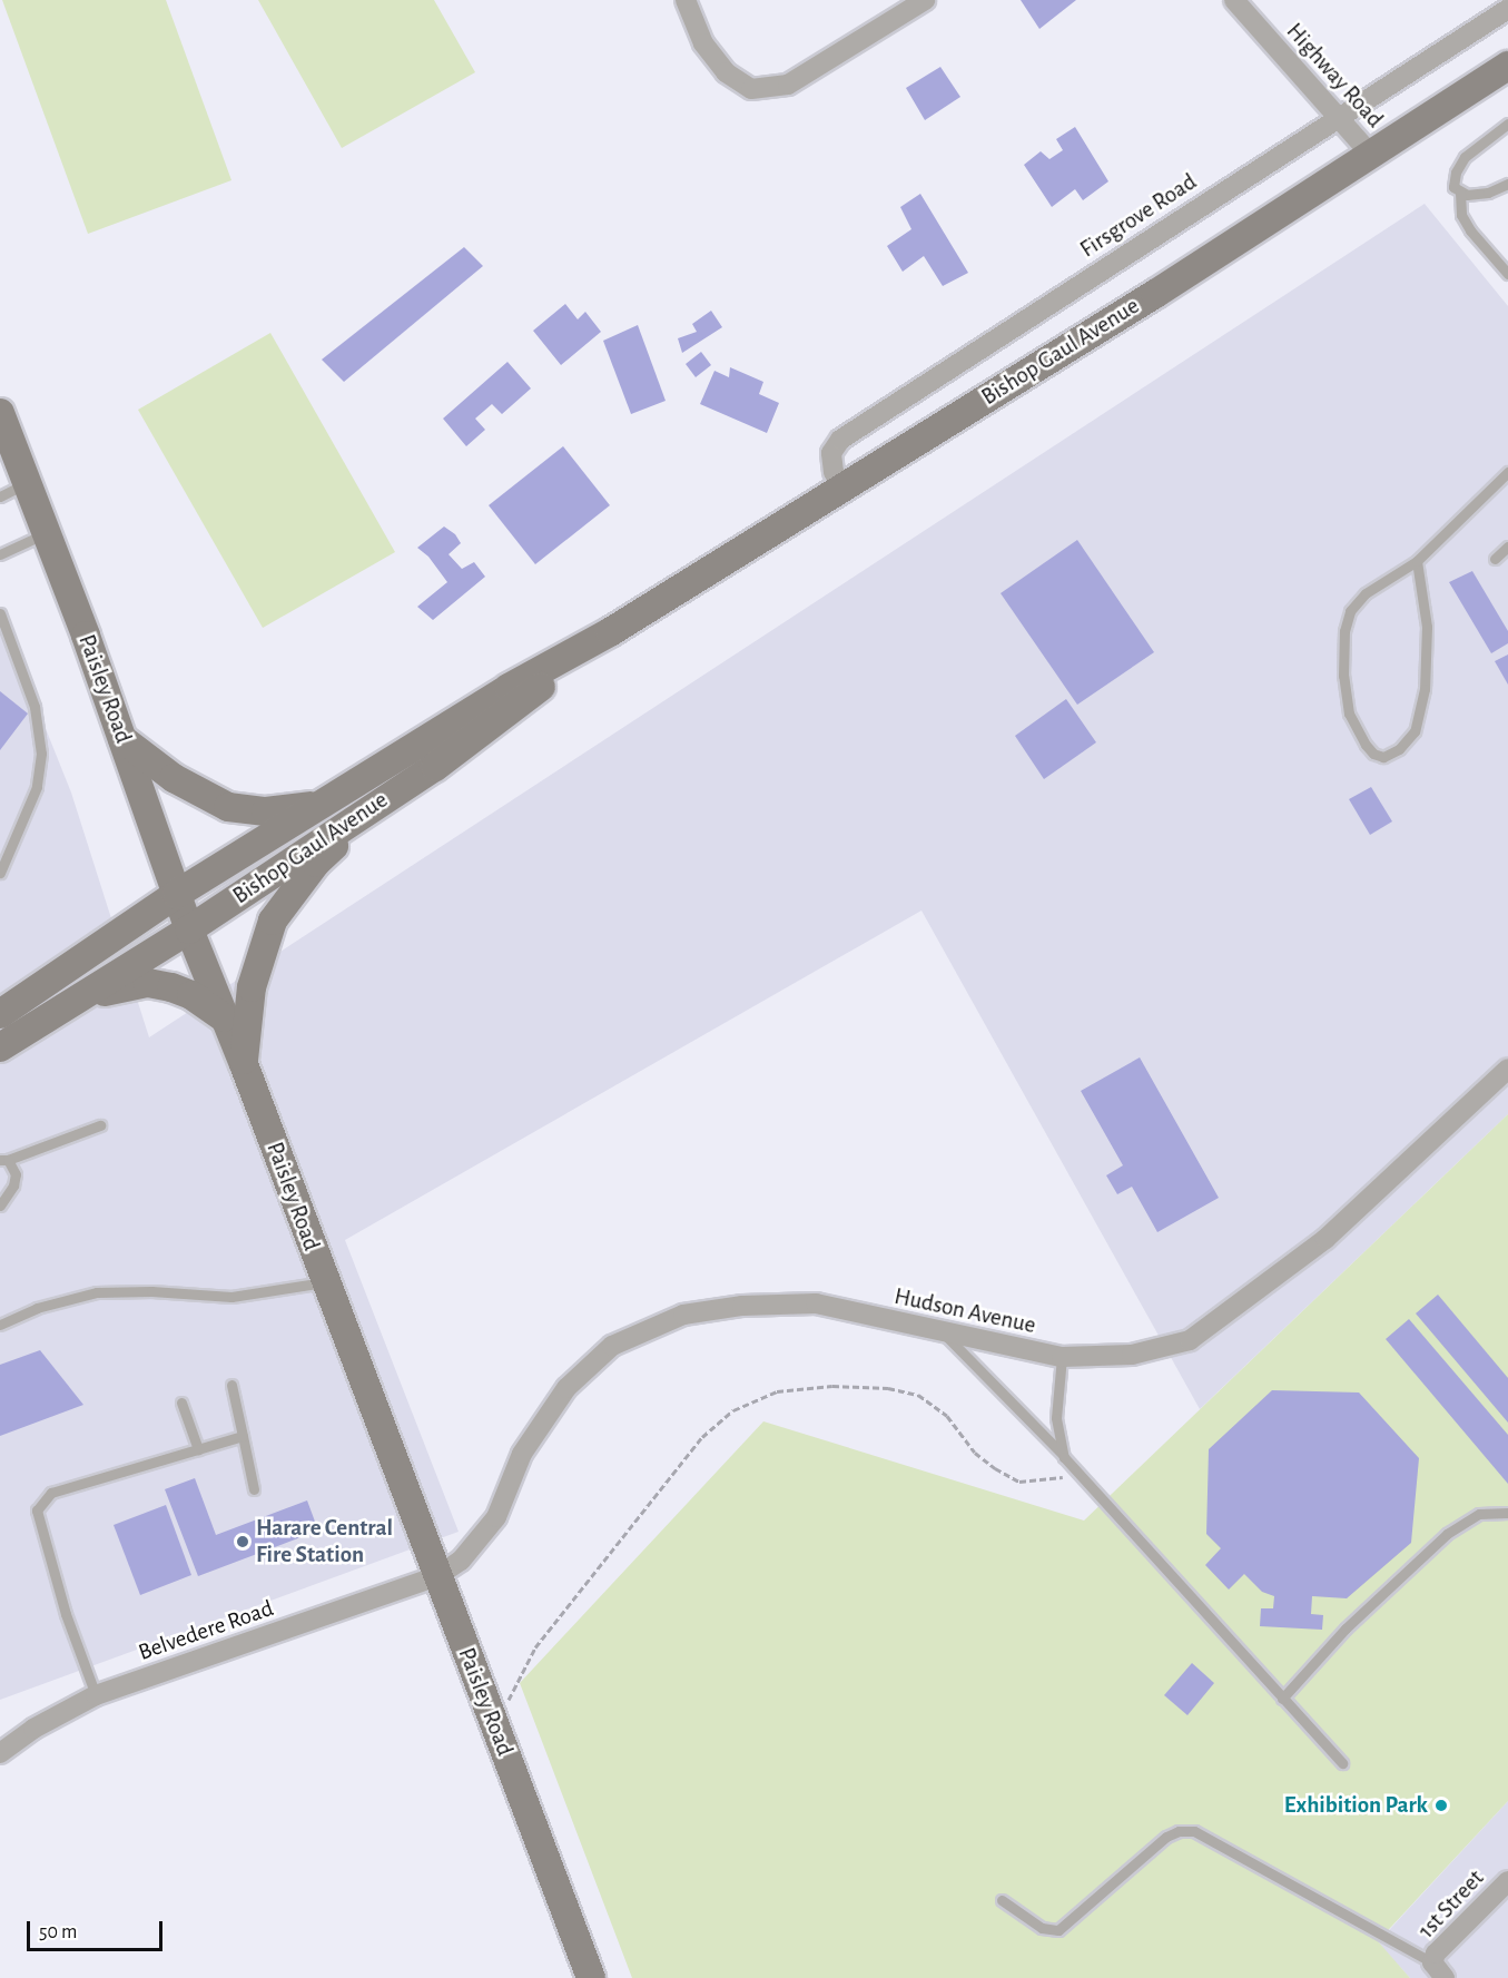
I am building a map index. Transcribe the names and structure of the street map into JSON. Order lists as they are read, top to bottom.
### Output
{
  "streets": {
    "main road": ["Bishop Gaul Avenue", "Paisley Road"],
    "street": [
      "Highway Road",
      "Firsgrove Road",
      "Hudson Avenue",
      "Belvedere Road",
      "1st Street"
    ]
  },
  "crossings": [
    ["Highway Road", "Firsgrove Road"],
    ["Highway Road", "Bishop Gaul Avenue"],
    ["Firsgrove Road", "Bishop Gaul Avenue"],
    ["Bishop Gaul Avenue", "Paisley Road"],
    ["Paisley Road", "Hudson Avenue"],
    ["Paisley Road", "Belvedere Road"],
    ["Hudson Avenue", "Belvedere Road"]
  ],
  "places": ["Harare Central Fire Station", "Exhibition Park"],
  "scale_bar": "50 m"
}
